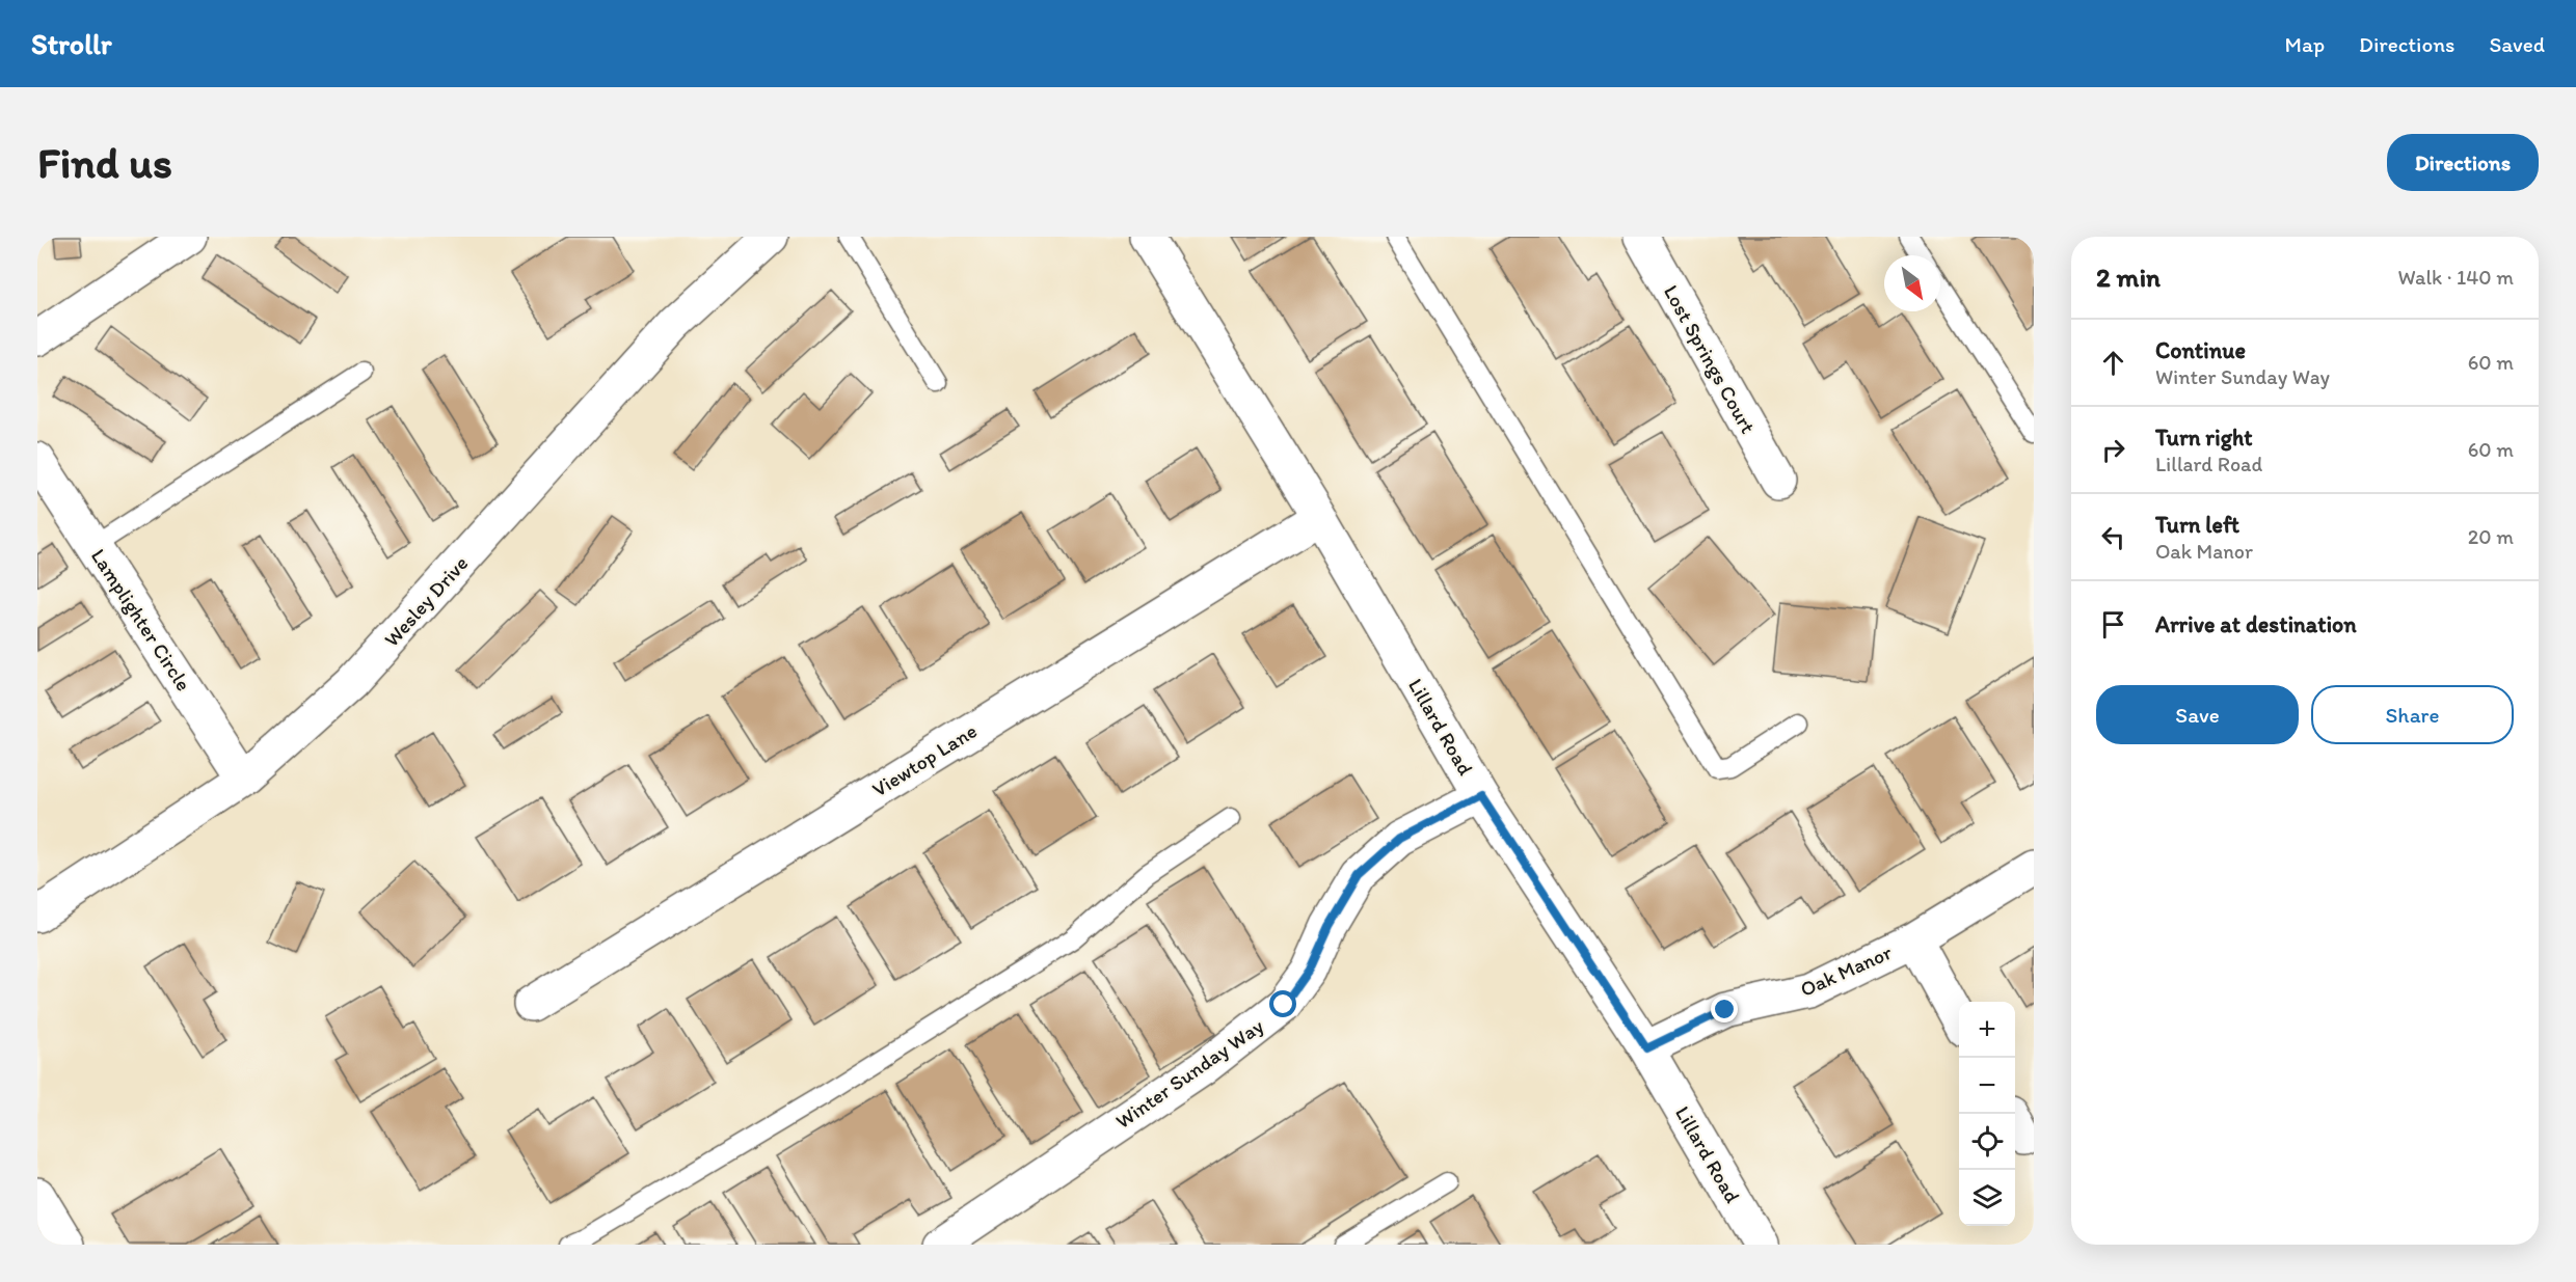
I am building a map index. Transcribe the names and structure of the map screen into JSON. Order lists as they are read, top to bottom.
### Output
{
  "streets": {
    "street": [
      "Lost Springs Court",
      "Wesley Drive",
      "Lamplighter Circle",
      "Lillard Road",
      "Viewtop Lane",
      "Oak Manor",
      "Winter Sunday Way"
    ]
  },
  "crossings": [
    ["Wesley Drive", "Lamplighter Circle"],
    ["Lillard Road", "Viewtop Lane"],
    ["Lillard Road", "Oak Manor"],
    ["Lillard Road", "Winter Sunday Way"]
  ],
  "north": "bottom right",
  "page": {
    "header": "Strollr",
    "nav": ["Map", "Directions", "Saved"],
    "buttons": [
      "Directions",
      ["Save", "Share"]
    ],
    "title": "Find us",
    "heading": ["2 min", "Walk · 140 m"],
    "list": [
      ["Continue", "Winter Sunday Way", "60 m"],
      ["Turn right", "Lillard Road", "60 m"],
      ["Turn left", "Oak Manor", "20 m"],
      "Arrive at destination"
    ],
    "map_buttons": ["+", "−"]
  }
}
